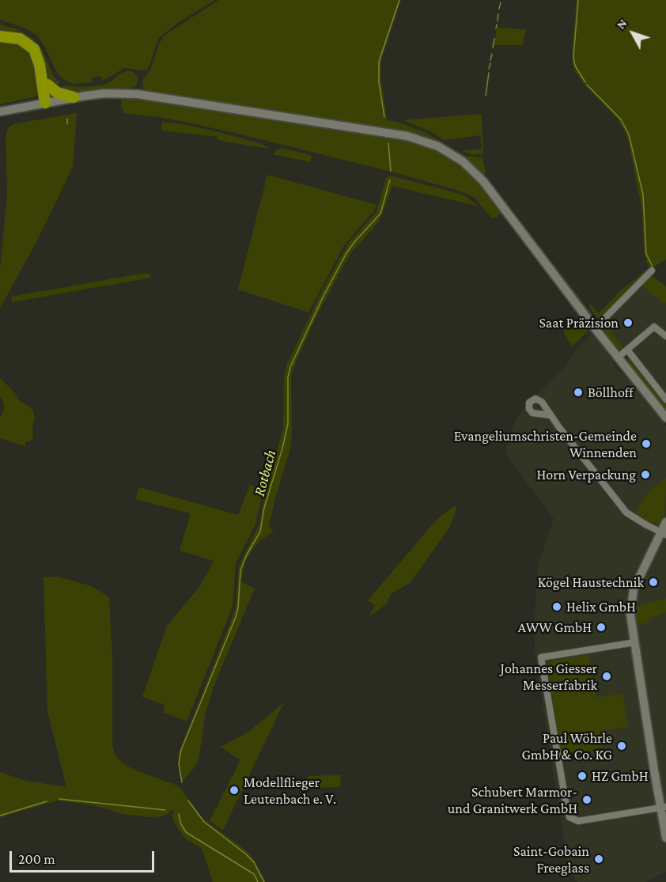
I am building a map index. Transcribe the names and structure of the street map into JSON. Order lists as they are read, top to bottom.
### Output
{
  "water": ["Rotbach"],
  "places": [
    "Saat Präzision",
    "Böllhoff",
    "Evangeliumschristen-Gemeinde Winnenden",
    "Horn Verpackung",
    "Kögel Haustechnik",
    "Helix GmbH",
    "AWW GmbH",
    "Johannes Giesser Messerfabrik",
    "Paul Wöhrle GmbH & Co. KG",
    "HZ GmbH",
    "Modellflieger Leutenbach e. V.",
    "Schubert Marmor- und Granitwerk GmbH",
    "Saint-Gobain Freeglass"
  ],
  "scale_bar": "200 m",
  "north": "top left"
}
